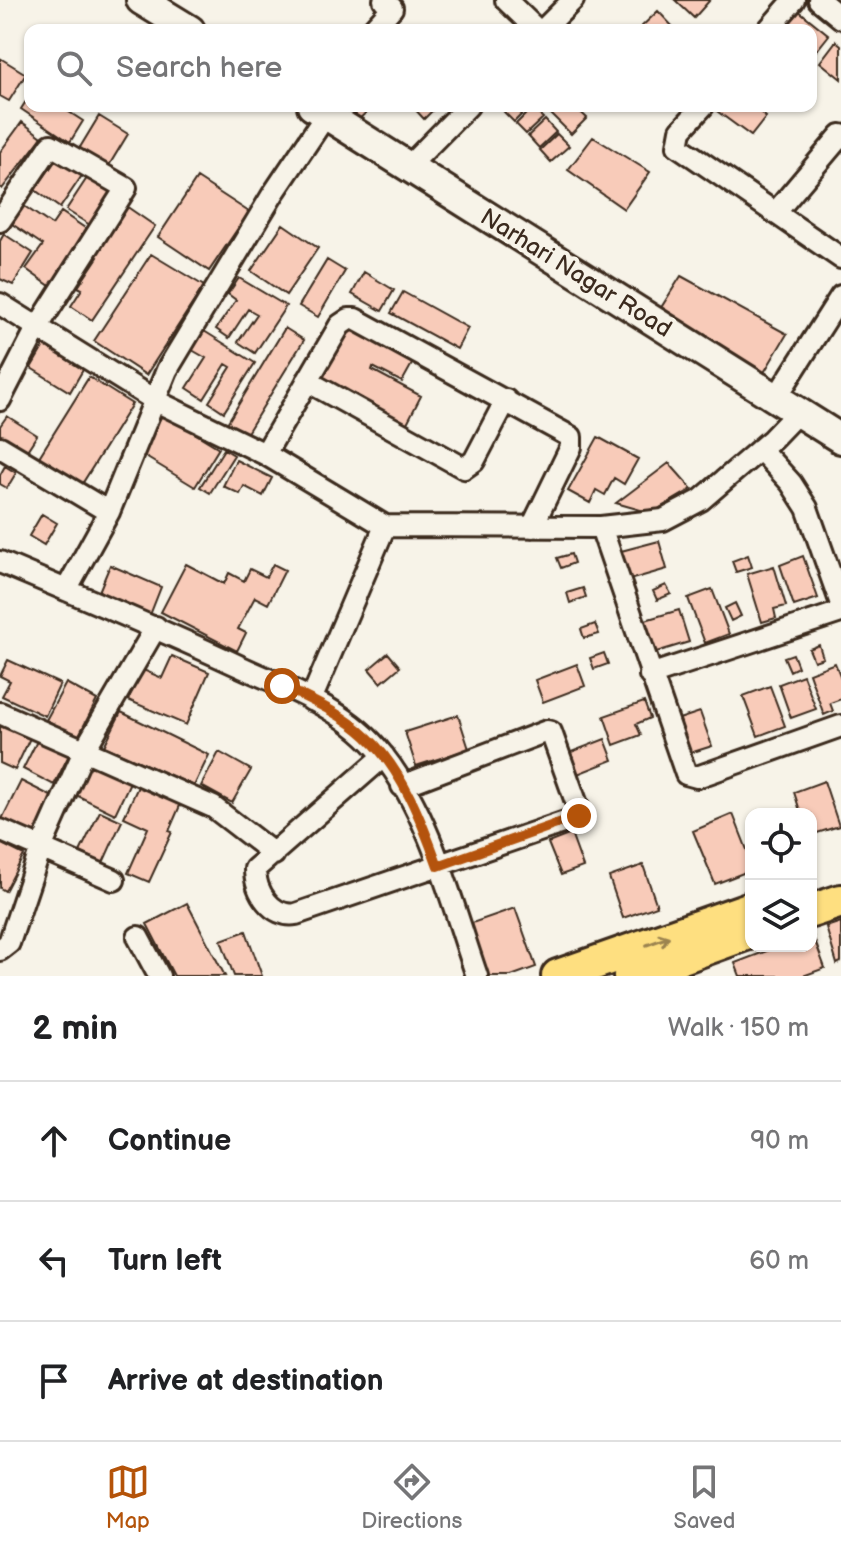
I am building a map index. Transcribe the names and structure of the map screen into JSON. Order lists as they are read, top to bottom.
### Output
{
  "streets": {
    "street": ["Narhari Nagar Road"]
  },
  "page": {
    "search": "Search here",
    "heading": ["2 min", "Walk · 150 m"],
    "list": [
      ["Continue", "90 m"],
      ["Turn left", "60 m"],
      "Arrive at destination"
    ],
    "nav": ["Map", "Directions", "Saved"]
  }
}
